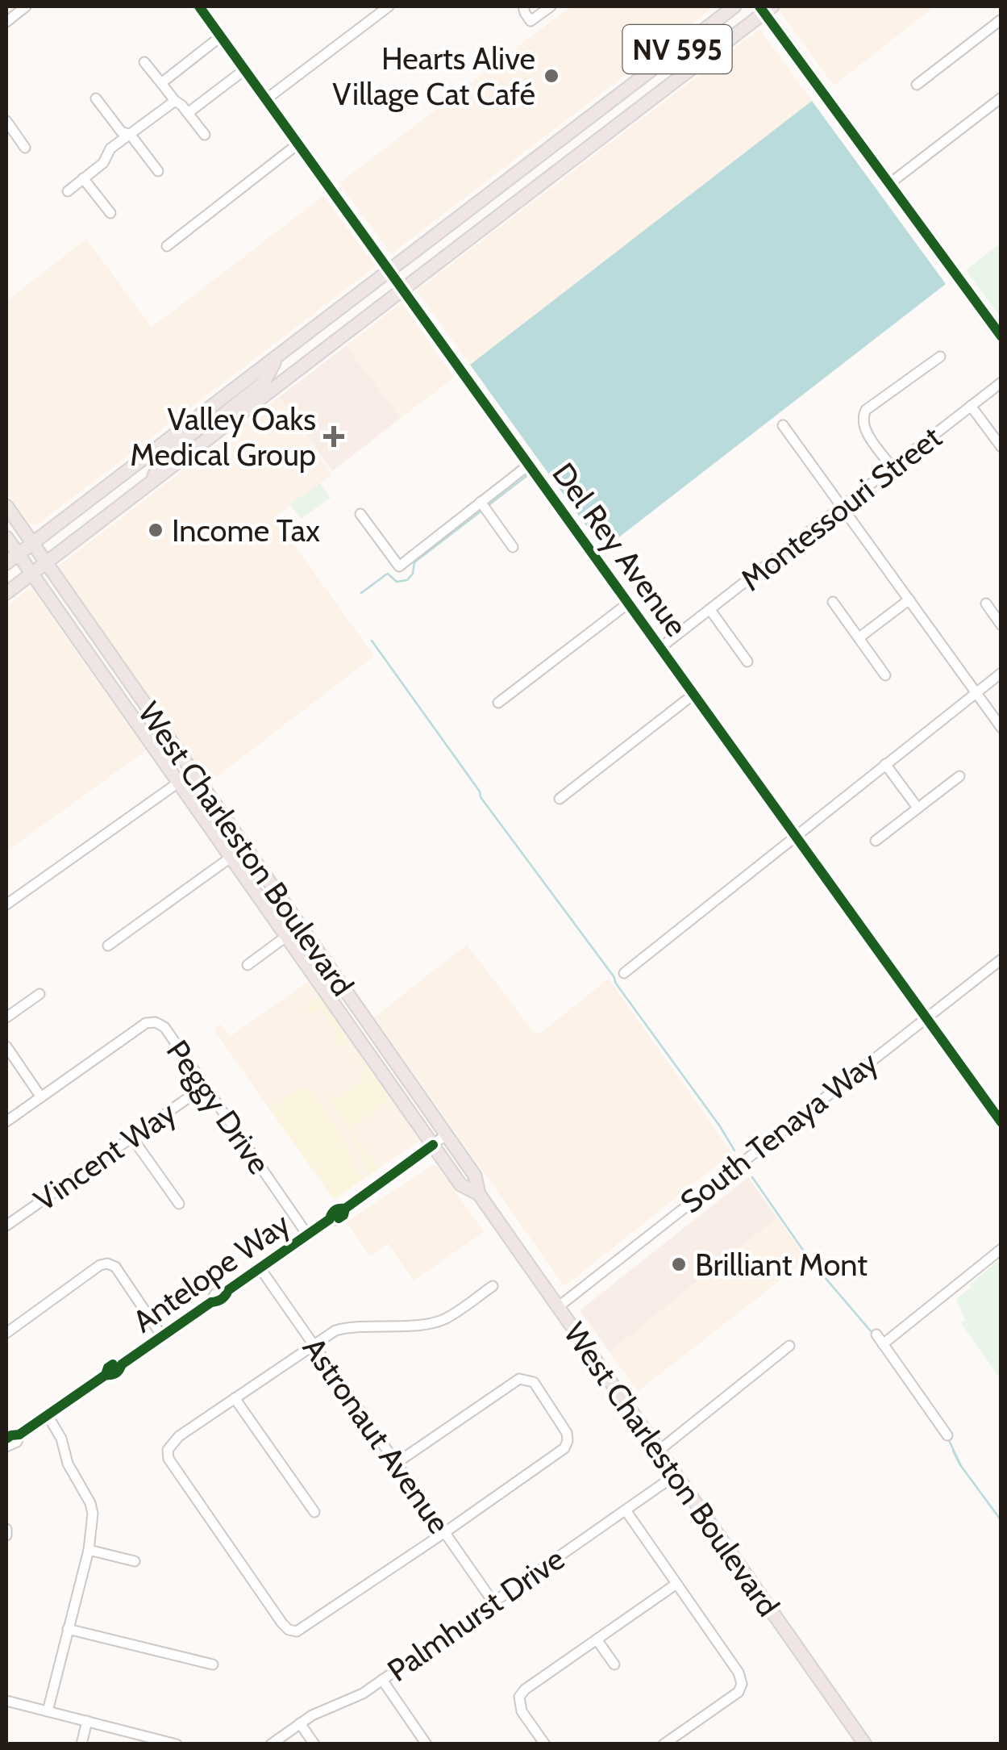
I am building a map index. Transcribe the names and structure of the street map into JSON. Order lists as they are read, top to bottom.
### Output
{
  "streets": {
    "main road": ["NV 595", "West Charleston Boulevard"],
    "street": [
      "Montessouri Street",
      "Del Rey Avenue",
      "Peggy Drive",
      "South Tenaya Way",
      "Vincent Way",
      "Antelope Way",
      "Astronaut Avenue",
      "Palmhurst Drive"
    ]
  },
  "crossings": [
    ["NV 595", "Del Rey Avenue"],
    ["NV 595", "West Charleston Boulevard"],
    ["Montessouri Street", "Del Rey Avenue"],
    ["Del Rey Avenue", "South Tenaya Way"],
    ["West Charleston Boulevard", "South Tenaya Way"],
    ["West Charleston Boulevard", "Antelope Way"],
    ["West Charleston Boulevard", "Palmhurst Drive"],
    ["Peggy Drive", "Vincent Way"],
    ["Peggy Drive", "Antelope Way"],
    ["Antelope Way", "Astronaut Avenue"],
    ["Astronaut Avenue", "Palmhurst Drive"]
  ],
  "places": {
    "other": ["Hearts Alive Village Cat Café", "Income Tax", "Brilliant Mont"],
    "health": ["Valley Oaks Medical Group"]
  }
}
